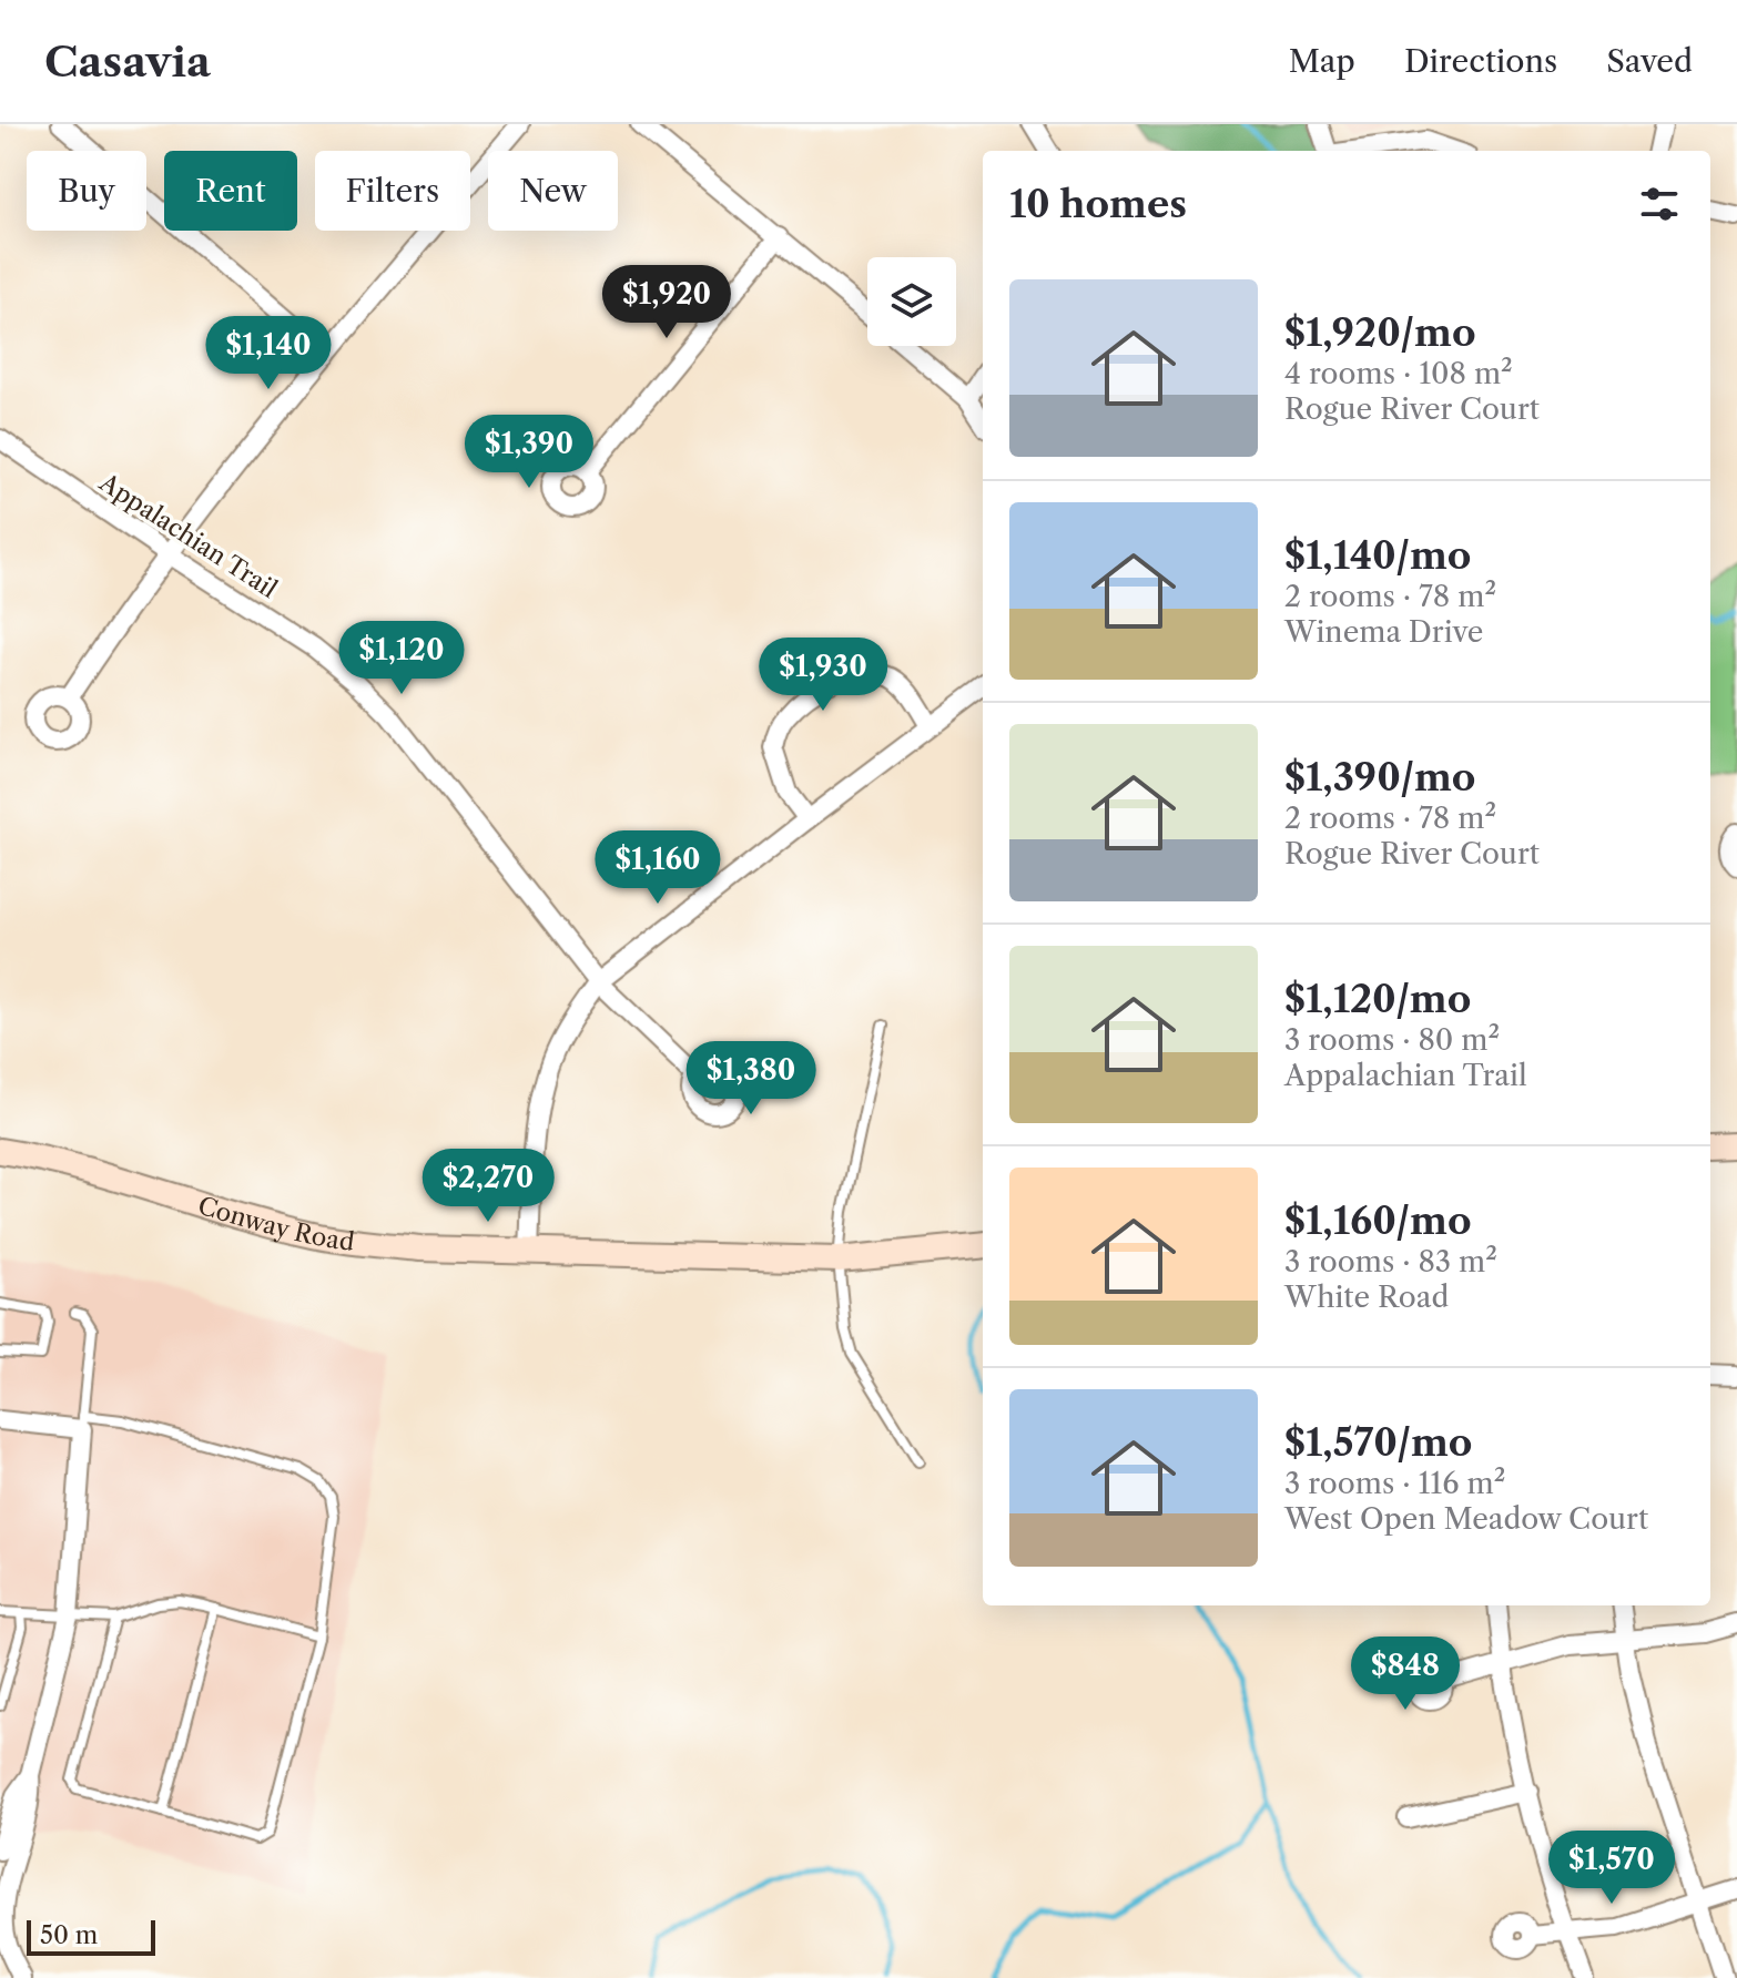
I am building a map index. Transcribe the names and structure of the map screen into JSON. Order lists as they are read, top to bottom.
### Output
{
  "streets": {
    "street": ["Appalachian Trail", "Conway Road"]
  },
  "scale_bar": "50 m",
  "page": {
    "header": "Casavia",
    "nav": ["Map", "Directions", "Saved"],
    "chip": [
      "Buy",
      "Rent",
      "Filters",
      "New"
    ],
    "heading": "10 homes",
    "list": [
      {
        "name": "$1,920/mo",
        "note": "4 rooms · 108 m² · Rogue River Court"
      },
      {
        "name": "$1,140/mo",
        "note": "2 rooms · 78 m² · Winema Drive"
      },
      {
        "name": "$1,390/mo",
        "note": "2 rooms · 78 m² · Rogue River Court"
      },
      {
        "name": "$1,120/mo",
        "note": "3 rooms · 80 m² · Appalachian Trail"
      },
      {
        "name": "$1,160/mo",
        "note": "3 rooms · 83 m² · White Road"
      },
      {
        "name": "$1,570/mo",
        "note": "3 rooms · 116 m² · West Open Meadow Court"
      }
    ],
    "price": [
      "$1,920",
      "$1,140",
      "$1,390",
      "$1,120",
      "$1,930",
      "$1,160",
      "$1,380",
      "$2,270",
      "$848",
      "$1,570"
    ],
    "scale": "50 m"
  }
}
